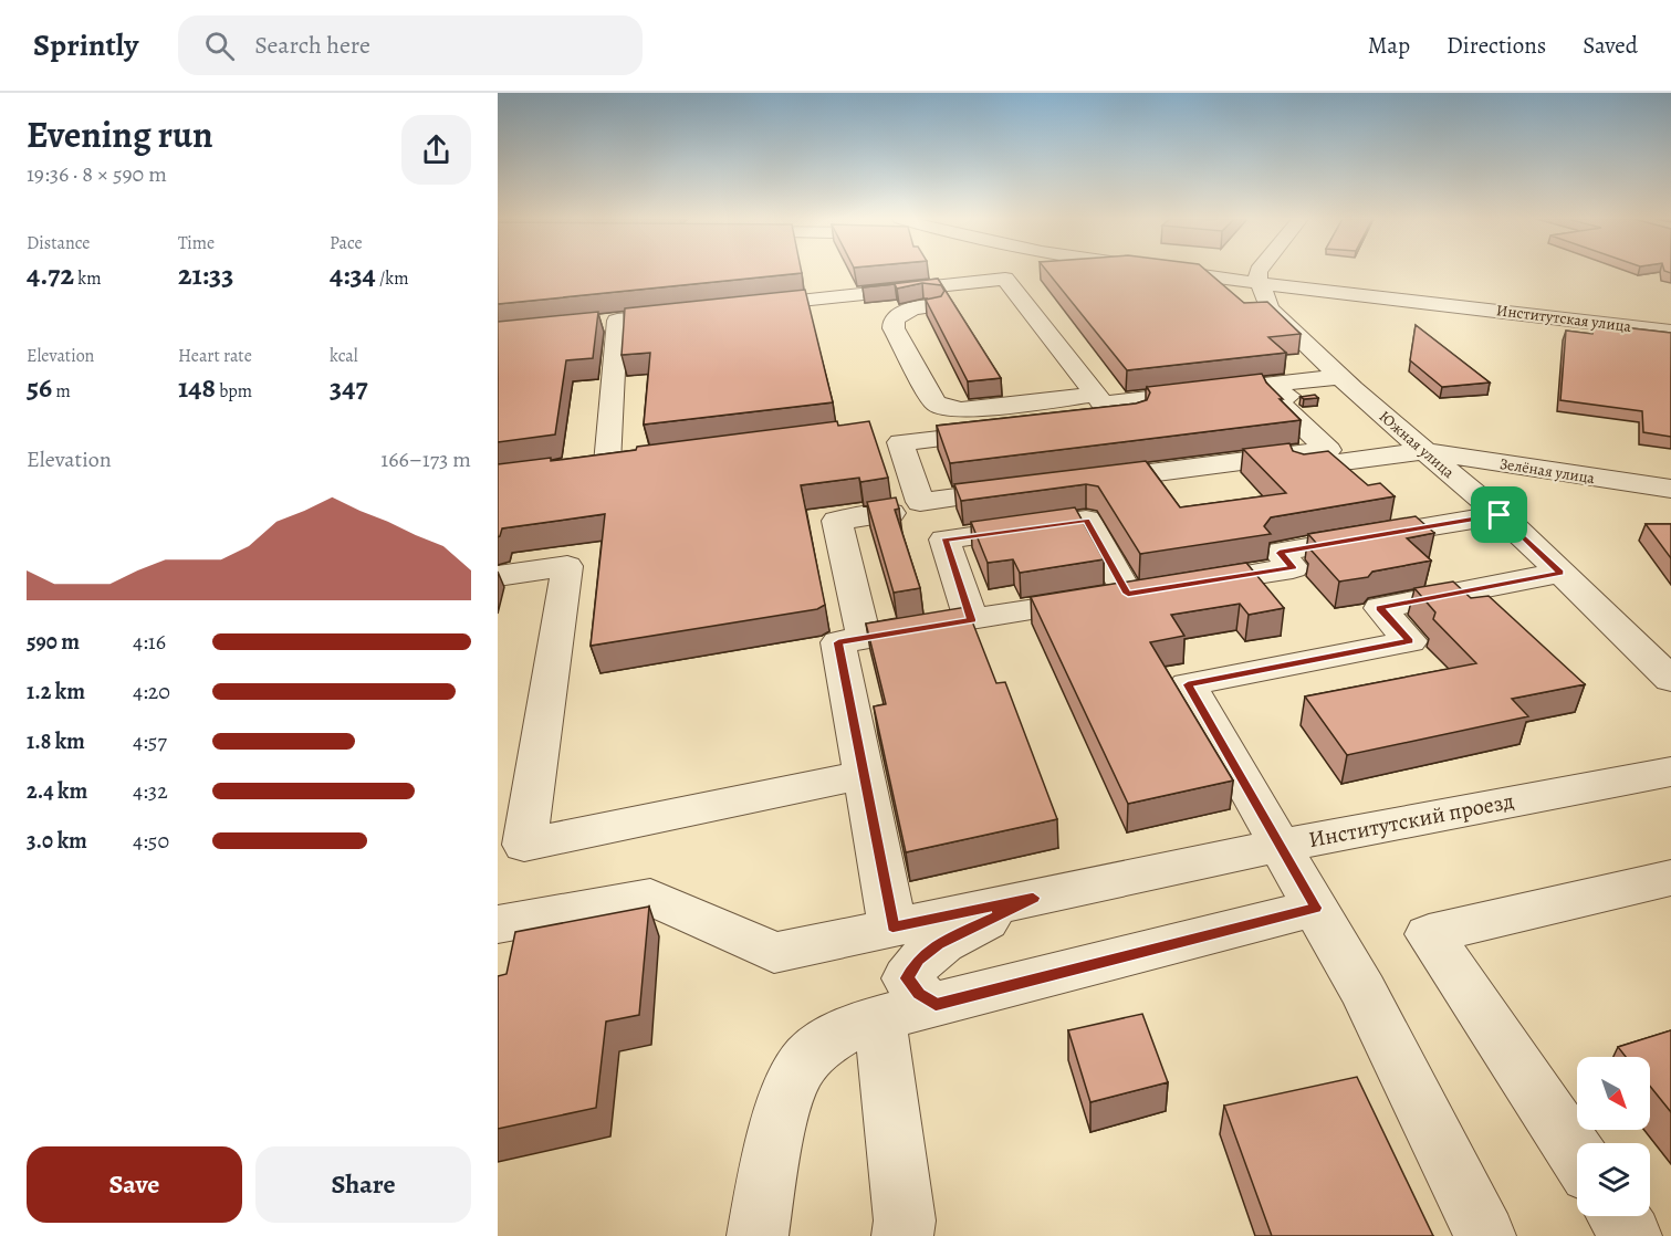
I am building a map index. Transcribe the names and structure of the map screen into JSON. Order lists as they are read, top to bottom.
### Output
{
  "streets": {
    "street": [
      "Институтская улица",
      "Южная улица",
      "Зелёная улица",
      "Институтский проезд"
    ]
  },
  "crossings": [
    ["Институтская улица", "Южная улица"],
    ["Южная улица", "Зелёная улица"]
  ],
  "north": "bottom right",
  "page": {
    "header": "Sprintly",
    "search": "Search here",
    "nav": ["Map", "Directions", "Saved"],
    "heading": ["Evening run", "19:36 · 8 × 590 m"],
    "stats": [
      ["Distance", "4.72 km"],
      ["Time", "21:33"],
      ["Pace", "4:34 /km"],
      ["Elevation", "56 m"],
      ["Heart rate", "148 bpm"],
      ["kcal", "347"]
    ],
    "chart": ["Elevation", "166–173 m"],
    "list": [
      {
        "name": "590 m",
        "note": "4:16"
      },
      {
        "name": "1.2 km",
        "note": "4:20"
      },
      {
        "name": "1.8 km",
        "note": "4:57"
      },
      {
        "name": "2.4 km",
        "note": "4:32"
      },
      {
        "name": "3.0 km",
        "note": "4:50"
      }
    ],
    "buttons": ["Save", "Share"]
  }
}
